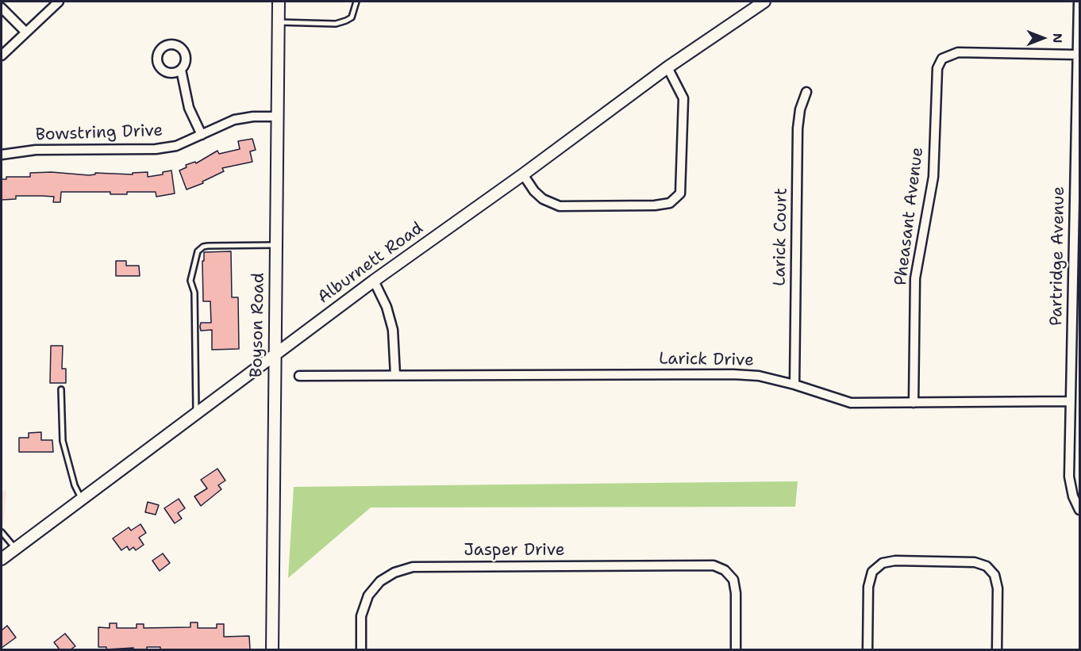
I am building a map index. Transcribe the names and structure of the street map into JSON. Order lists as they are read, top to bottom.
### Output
{
  "streets": {
    "street": [
      "Bowstring Drive",
      "Pheasant Avenue",
      "Larick Court",
      "Partridge Avenue",
      "Alburnett Road",
      "Boyson Road",
      "Larick Drive",
      "Jasper Drive"
    ]
  },
  "crossings": [
    ["Bowstring Drive", "Boyson Road"],
    ["Pheasant Avenue", "Partridge Avenue"],
    ["Pheasant Avenue", "Larick Drive"],
    ["Larick Court", "Larick Drive"],
    ["Partridge Avenue", "Larick Drive"],
    ["Alburnett Road", "Boyson Road"]
  ],
  "north": "right"
}
